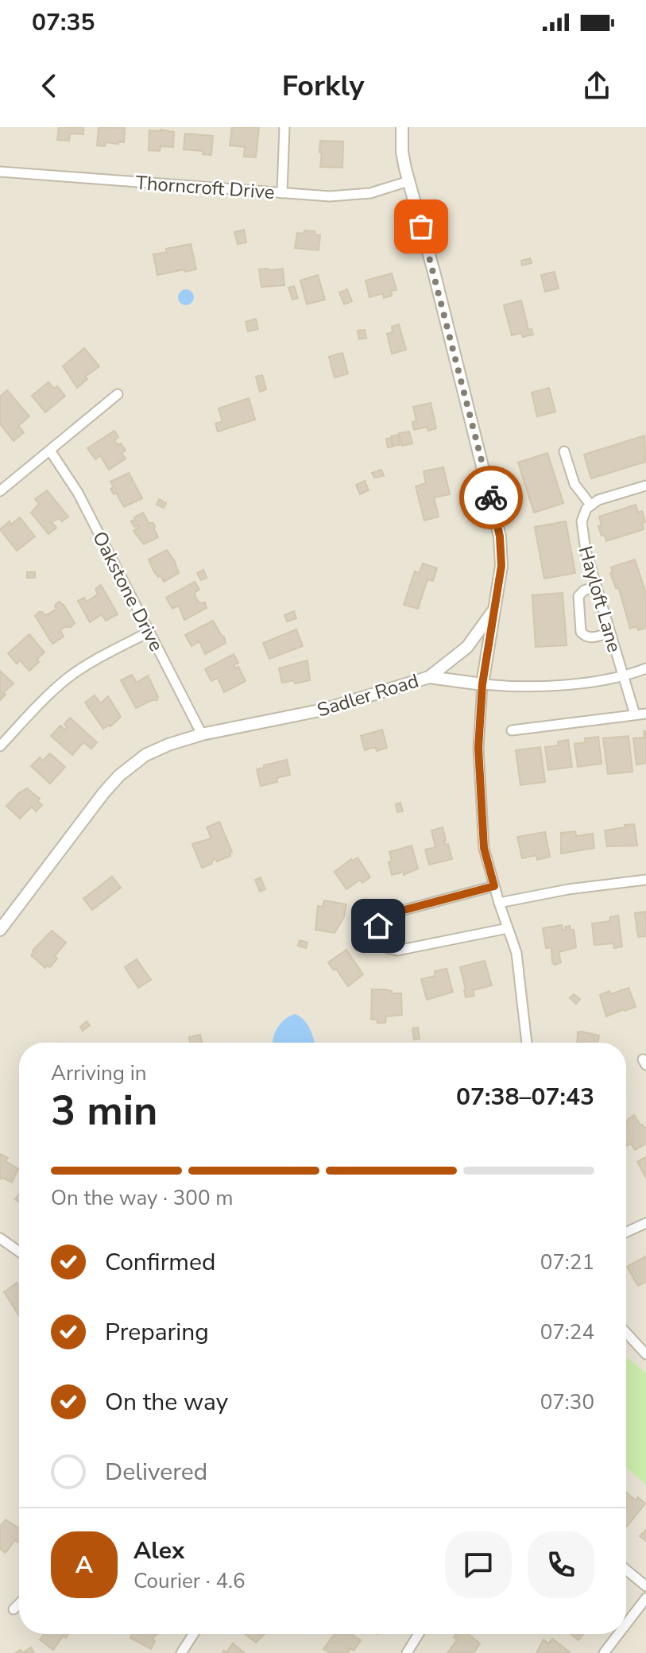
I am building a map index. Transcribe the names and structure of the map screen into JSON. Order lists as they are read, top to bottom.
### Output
{
  "streets": {
    "street": [
      "Thorncroft Drive",
      "Oakstone Drive",
      "Hayloft Lane",
      "Sadler Road"
    ]
  },
  "crossings": [
    ["Oakstone Drive", "Sadler Road"]
  ],
  "page": {
    "status": "07:35",
    "header": "Forkly",
    "heading": ["3 min", "Arriving in", "07:38–07:43"],
    "panel": ["Alex", "Courier · 4.6"],
    "bar": "On the way · 300 m",
    "list": [
      ["Confirmed", "07:21"],
      ["Preparing", "07:24"],
      ["On the way", "07:30"],
      "Delivered"
    ],
    "round": "A"
  }
}
